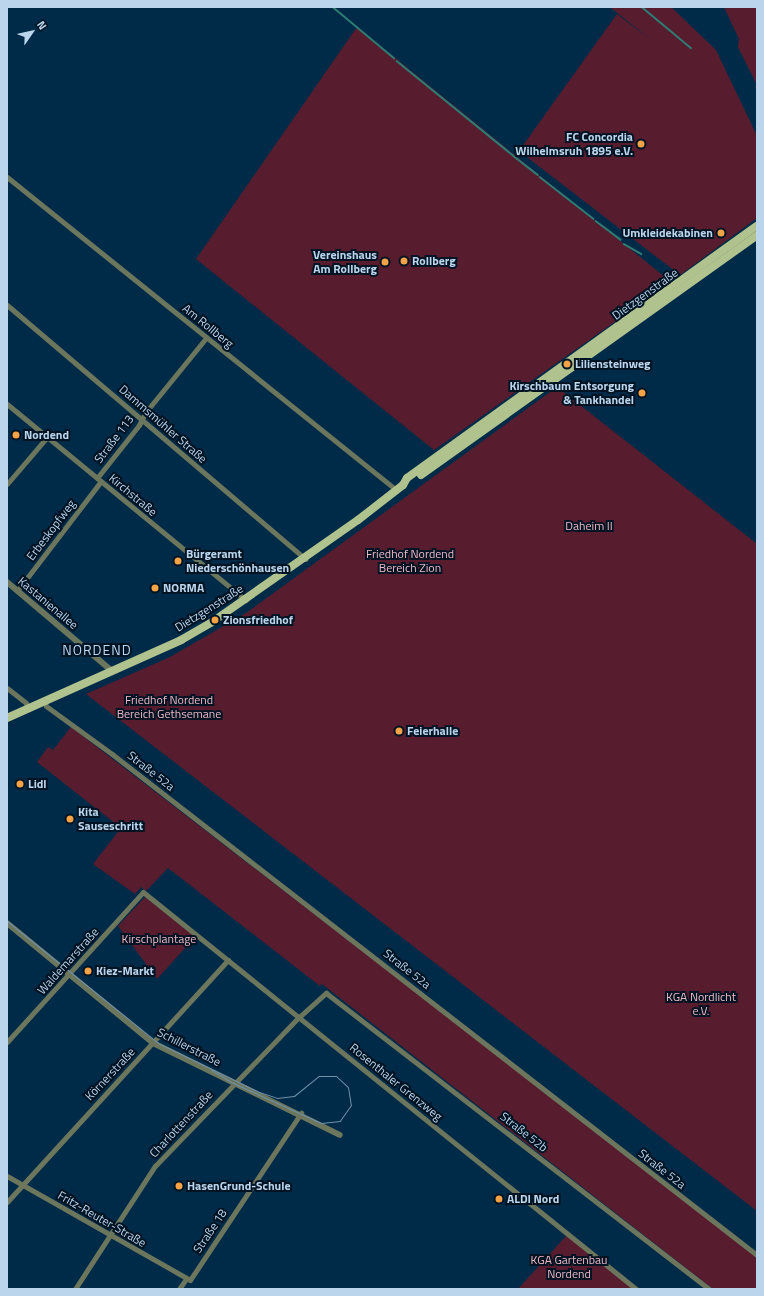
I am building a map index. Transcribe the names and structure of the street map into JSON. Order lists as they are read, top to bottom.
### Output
{
  "streets": {
    "main road": ["Dietzgenstraße"],
    "street": [
      "Am Rollberg",
      "Dammsmühler Straße",
      "Straße 113",
      "Kirchstraße",
      "Erbeskopfweg",
      "Kastanienallee",
      "Straße 52a",
      "Waldemarstraße",
      "Schillerstraße",
      "Körnerstraße",
      "Rosenthaler Grenzweg",
      "Charlottenstraße",
      "Straße 52b",
      "Fritz-Reuter-Straße",
      "Straße 18"
    ]
  },
  "crossings": [
    ["Dietzgenstraße", "Am Rollberg"],
    ["Dietzgenstraße", "Dammsmühler Straße"],
    ["Dietzgenstraße", "Kirchstraße"],
    ["Dietzgenstraße", "Kastanienallee"],
    ["Dietzgenstraße", "Straße 52a"],
    ["Am Rollberg", "Straße 113"],
    ["Dammsmühler Straße", "Straße 113"],
    ["Straße 113", "Kirchstraße"],
    ["Straße 113", "Erbeskopfweg"],
    ["Kirchstraße", "Erbeskopfweg"],
    ["Erbeskopfweg", "Kastanienallee"],
    ["Waldemarstraße", "Schillerstraße"],
    ["Waldemarstraße", "Rosenthaler Grenzweg"],
    ["Schillerstraße", "Körnerstraße"],
    ["Schillerstraße", "Charlottenstraße"],
    ["Schillerstraße", "Straße 18"],
    ["Körnerstraße", "Rosenthaler Grenzweg"],
    ["Körnerstraße", "Fritz-Reuter-Straße"],
    ["Rosenthaler Grenzweg", "Charlottenstraße"],
    ["Charlottenstraße", "Straße 52b"],
    ["Charlottenstraße", "Fritz-Reuter-Straße"],
    ["Fritz-Reuter-Straße", "Straße 18"]
  ],
  "districts": ["NORDEND"],
  "parks": [
    "Daheim II",
    "Friedhof Nordend Bereich Zion",
    "Friedhof Nordend Bereich Gethsemane",
    "Kirschplantage",
    "KGA Nordlicht e.V.",
    "KGA Gartenbau Nordend"
  ],
  "places": [
    "FC Concordia Wilhelmsruh 1895 e.V.",
    "Umkleidekabinen",
    "Rollberg",
    "Vereinshaus Am Rollberg",
    "Liliensteinweg",
    "Kirschbaum Entsorgung & Tankhandel",
    "Nordend",
    "Bürgeramt Niederschönhausen",
    "NORMA",
    "Zionsfriedhof",
    "Feierhalle",
    "Lidl",
    "Kita Sauseschritt",
    "Kiez-Markt",
    "HasenGrund-Schule",
    "ALDI Nord"
  ],
  "north": "top right"
}
